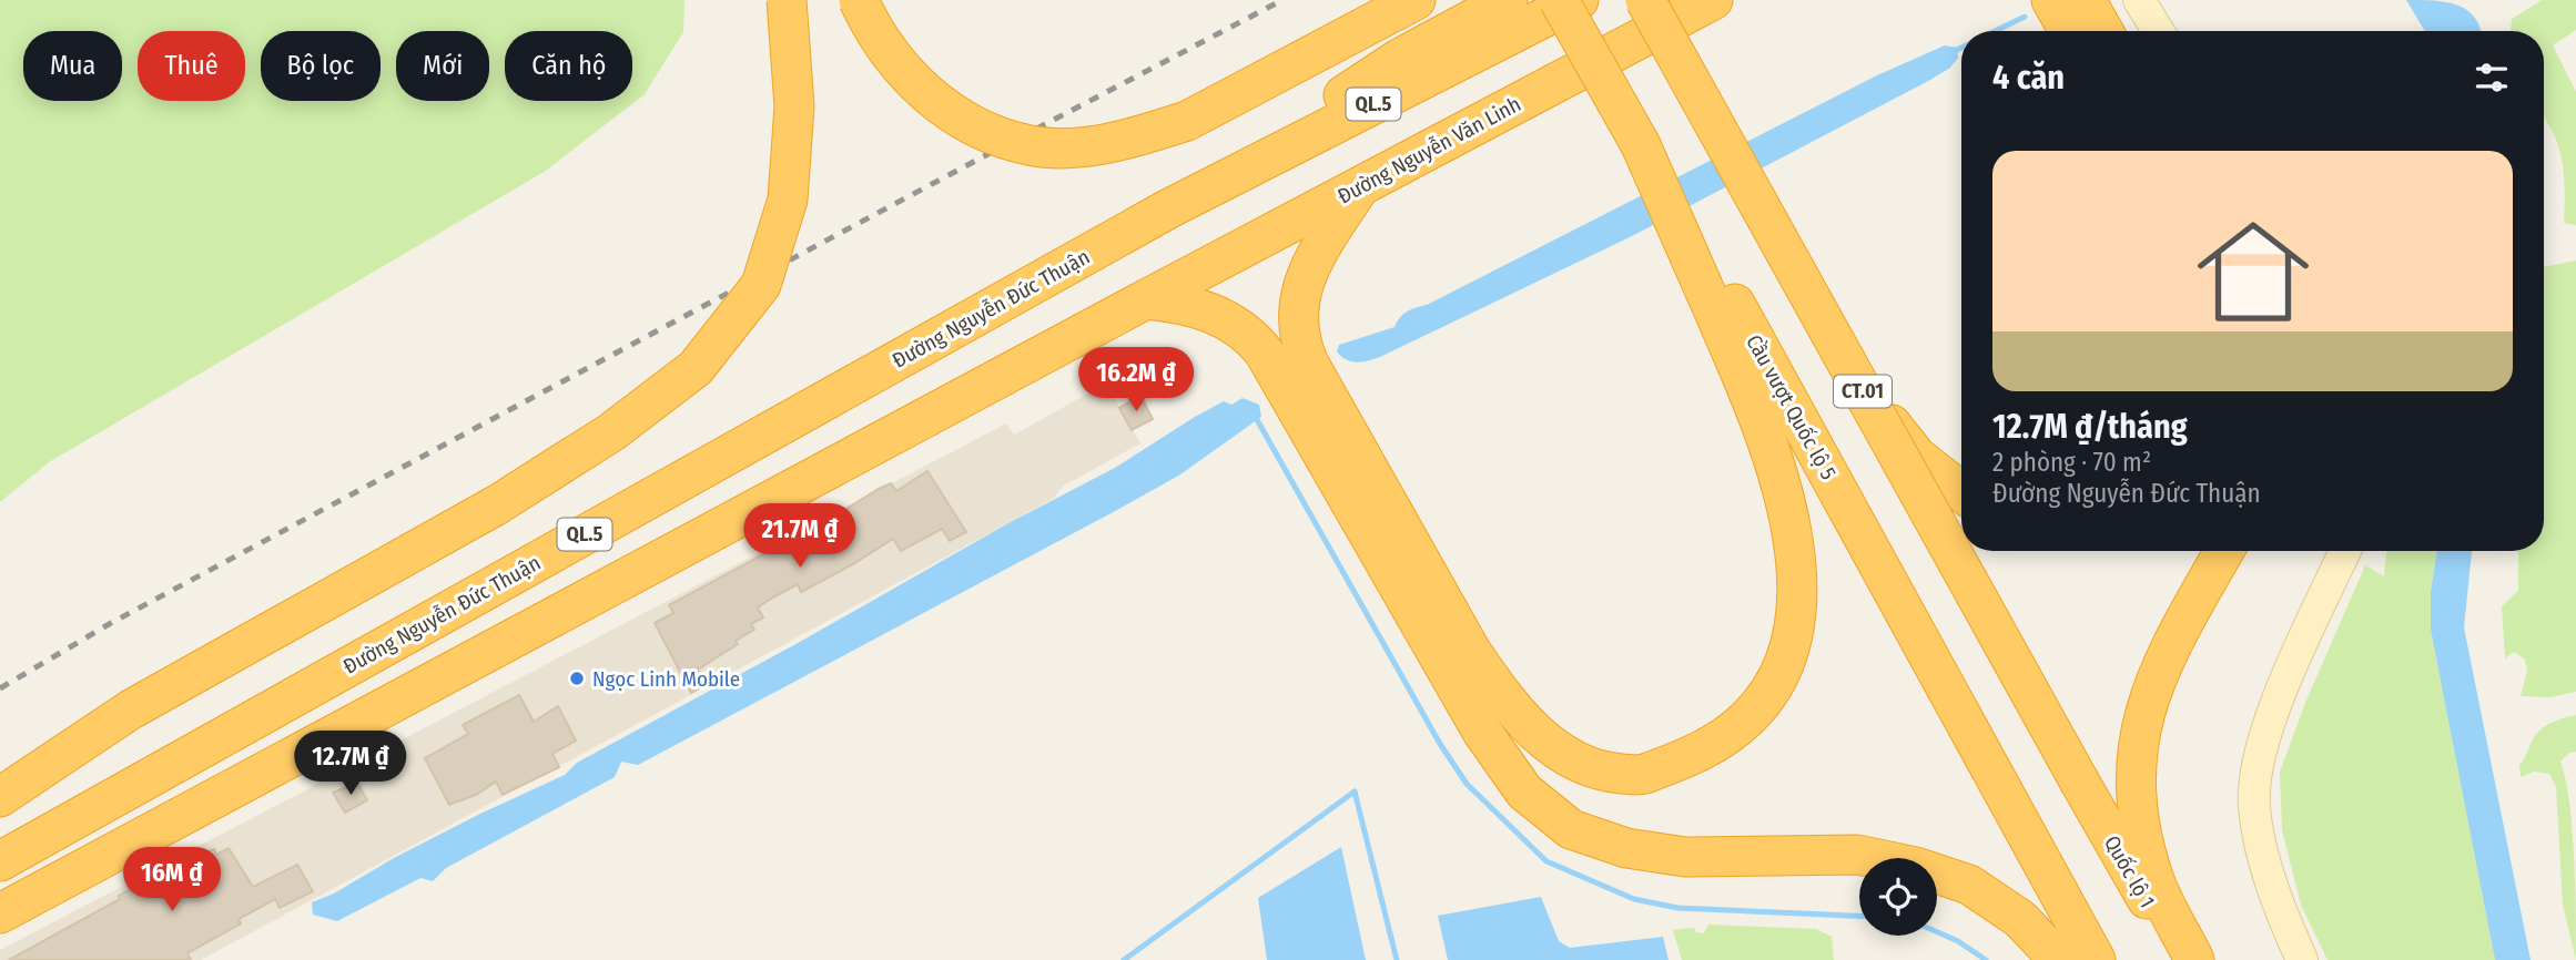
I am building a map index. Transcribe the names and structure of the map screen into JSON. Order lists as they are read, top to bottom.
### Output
{
  "streets": {
    "highway": [
      "QL.5",
      "Đường Nguyễn Văn Linh",
      "Đường Nguyễn Đức Thuận",
      "CT.01",
      "Cầu vượt Quốc lộ 5",
      "Quốc lộ 1"
    ]
  },
  "crossings": [
    ["QL.5", "Đường Nguyễn Văn Linh"],
    ["QL.5", "Đường Nguyễn Đức Thuận"],
    ["CT.01", "Quốc lộ 1"]
  ],
  "places": ["Ngọc Linh Mobile"],
  "page": {
    "chip": [
      "Mua",
      "Thuê",
      "Bộ lọc",
      "Mới",
      "Căn hộ"
    ],
    "heading": "4 căn",
    "list": [
      {
        "name": "12.7M ₫/tháng",
        "note": "2 phòng · 70 m² · Đường Nguyễn Đức Thuận"
      }
    ],
    "price": [
      "16.2M ₫",
      "21.7M ₫",
      "12.7M ₫",
      "16M ₫"
    ]
  }
}
